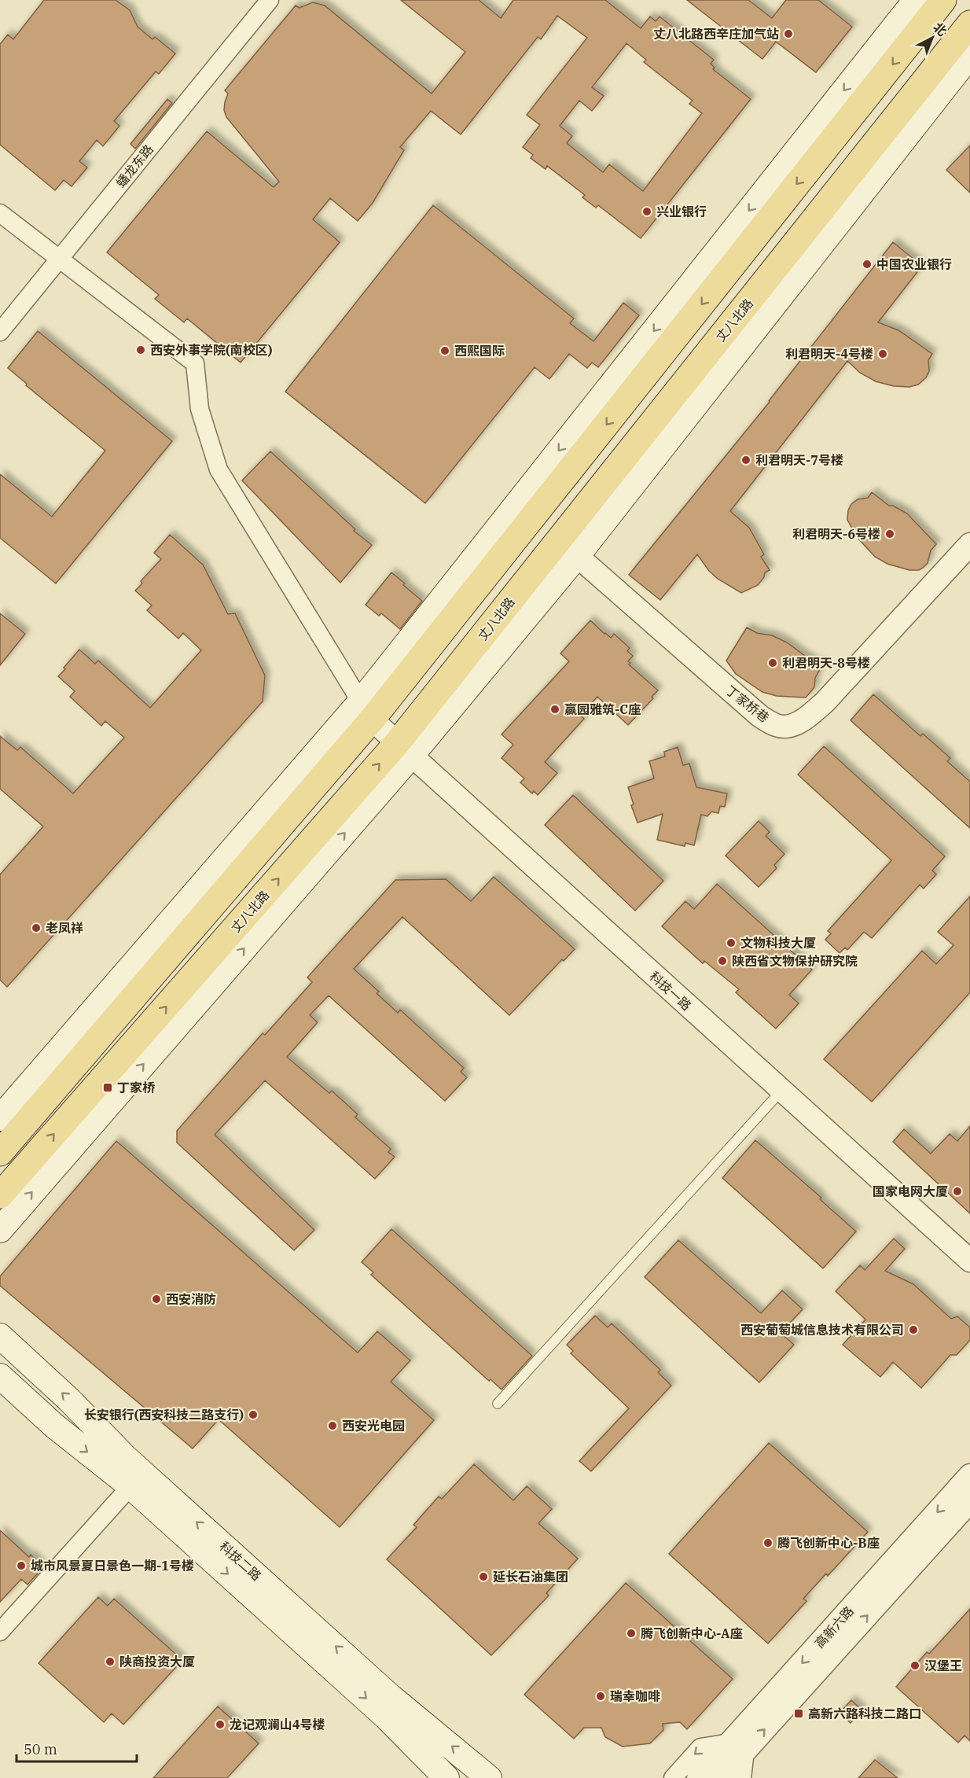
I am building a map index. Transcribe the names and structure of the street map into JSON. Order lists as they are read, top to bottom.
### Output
{
  "streets": {
    "main road": ["丈八北路", "科技二路"],
    "street": [
      "蟠龙东路",
      "丁家桥巷",
      "科技一路",
      "高新六路"
    ]
  },
  "crossings": [
    ["丈八北路", "丁家桥巷"],
    ["丈八北路", "科技一路"]
  ],
  "places": {
    "other": [
      "丈八北路西辛庄加气站",
      "兴业银行",
      "中国农业银行",
      "西安外事学院(南校区)",
      "西熙国际",
      "利君明天-4号楼",
      "利君明天-7号楼",
      "利君明天-6号楼",
      "利君明天-8号楼",
      "赢园雅筑-C座",
      "老凤祥",
      "文物科技大厦",
      "陕西省文物保护研究院",
      "国家电网大厦",
      "西安消防",
      "西安葡萄城信息技术有限公司",
      "长安银行(西安科技二路支行)",
      "西安光电园",
      "腾飞创新中心-B座",
      "城市风景夏日景色一期-1号楼",
      "延长石油集团",
      "腾飞创新中心-A座",
      "陕商投资大厦",
      "汉堡王",
      "瑞幸咖啡",
      "龙记观澜山4号楼"
    ],
    "transit": ["丁家桥", "高新六路科技二路口"]
  },
  "scale_bar": "50 m",
  "north": "top right"
}
